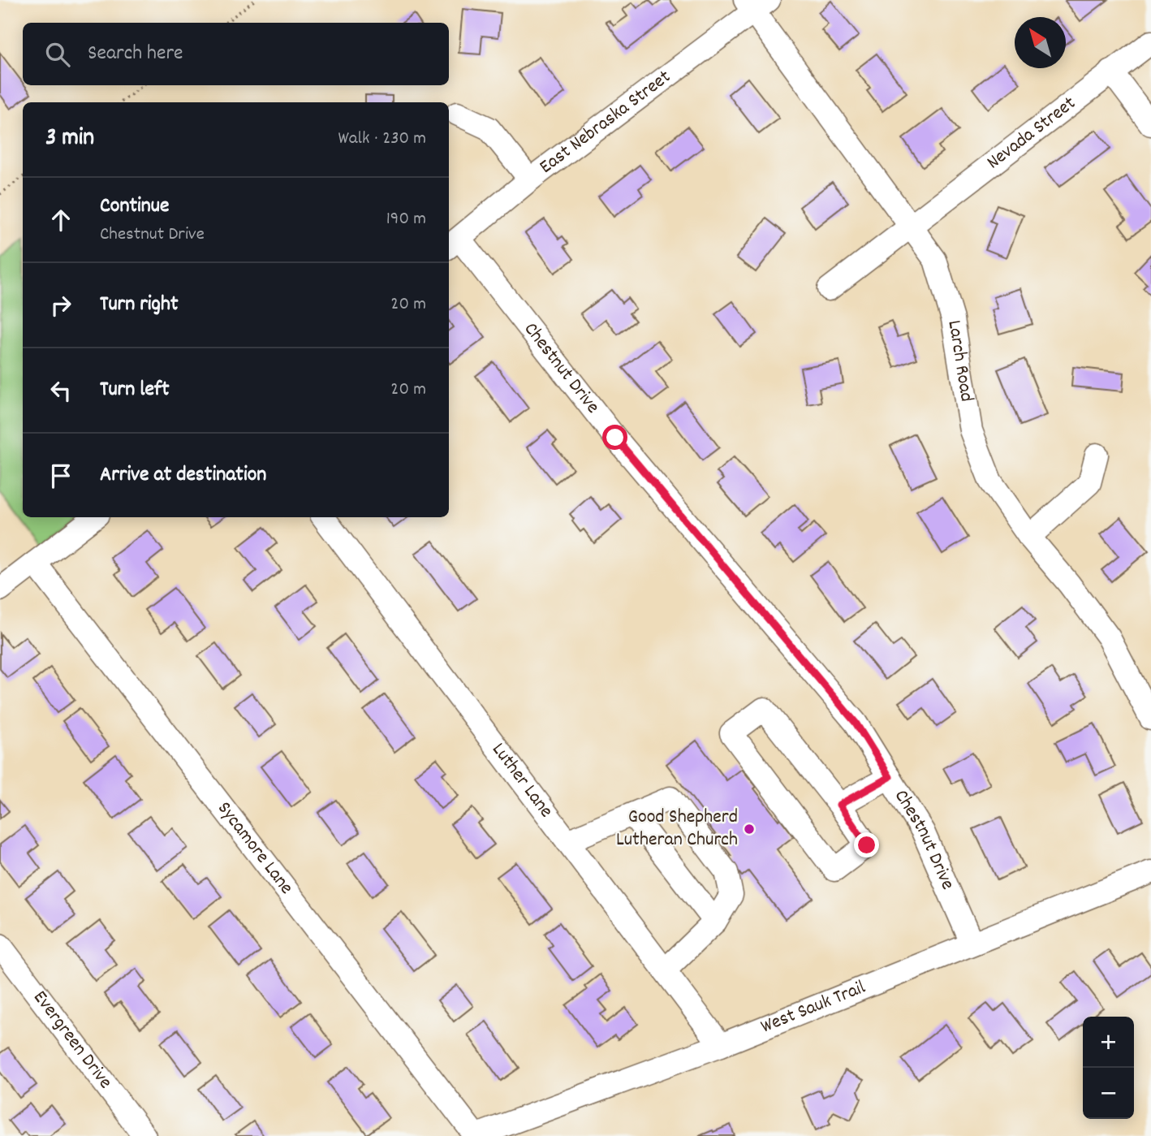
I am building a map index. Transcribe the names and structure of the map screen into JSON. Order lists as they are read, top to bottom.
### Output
{
  "streets": {
    "street": [
      "East Nebraska Street",
      "Nevada Street",
      "Larch Road",
      "Chestnut Drive",
      "Luther Lane",
      "Sycamore Lane",
      "West Sauk Trail",
      "Evergreen Drive"
    ]
  },
  "crossings": [
    ["East Nebraska Street", "Larch Road"],
    ["East Nebraska Street", "Chestnut Drive"],
    ["Nevada Street", "Larch Road"],
    ["Chestnut Drive", "West Sauk Trail"],
    ["Luther Lane", "West Sauk Trail"],
    ["Sycamore Lane", "West Sauk Trail"]
  ],
  "places": ["Good Shepherd Lutheran Church"],
  "north": "top left",
  "page": {
    "search": "Search here",
    "heading": ["3 min", "Walk · 230 m"],
    "list": [
      ["Continue", "Chestnut Drive", "190 m"],
      ["Turn right", "20 m"],
      ["Turn left", "20 m"],
      "Arrive at destination"
    ],
    "map_buttons": ["+", "−"]
  }
}
